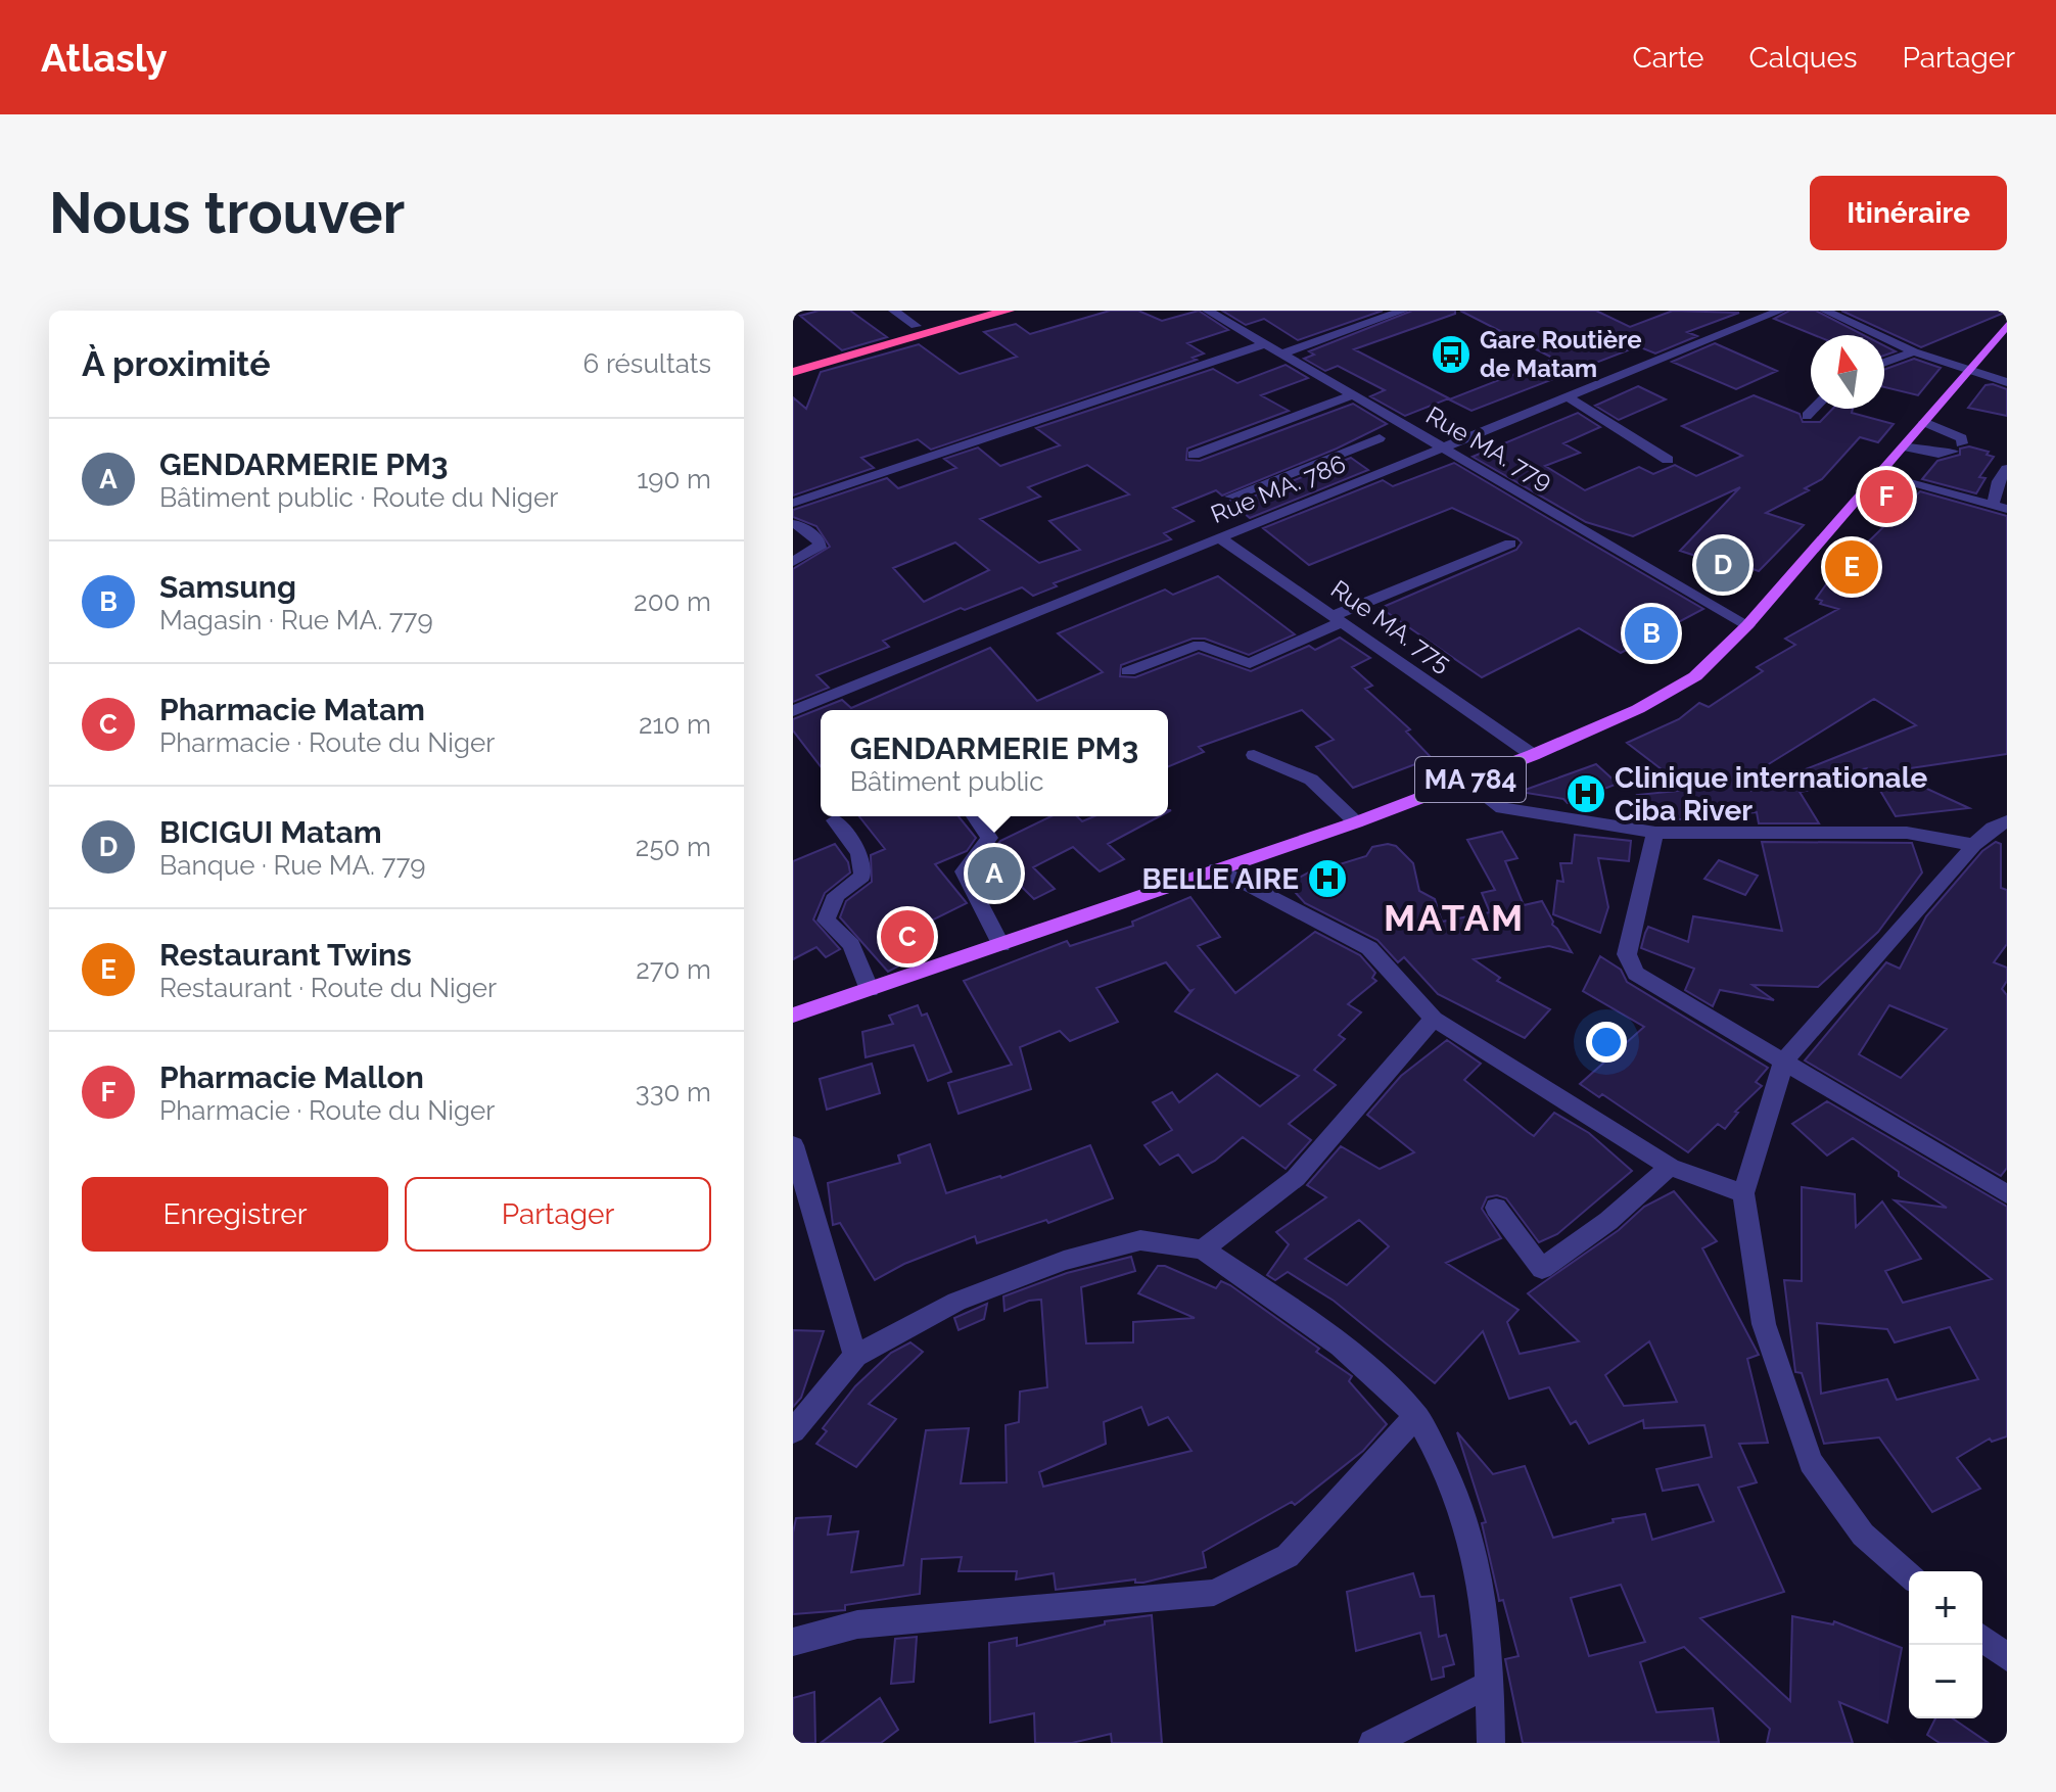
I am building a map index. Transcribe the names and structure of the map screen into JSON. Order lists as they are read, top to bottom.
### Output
{
  "streets": {
    "main road": ["MA 784"],
    "street": ["Rue MA. 779", "Rue MA. 786", "Rue MA. 775"]
  },
  "crossings": [
    ["Rue MA. 779", "Rue MA. 786"],
    ["Rue MA. 779", "MA 784"],
    ["Rue MA. 786", "Rue MA. 775"],
    ["Rue MA. 775", "MA 784"]
  ],
  "districts": ["MATAM"],
  "places": {
    "bus stop": ["Gare Routière de Matam"],
    "hospital": ["Clinique internationale Ciba River", "BELLE AIRE"]
  },
  "north": "top",
  "page": {
    "header": "Atlasly",
    "nav": ["Carte", "Calques", "Partager"],
    "buttons": [
      "Itinéraire",
      ["Enregistrer", "Partager"]
    ],
    "title": "Nous trouver",
    "heading": ["À proximité", "6 résultats"],
    "list": [
      {
        "mark": "A",
        "name": "GENDARMERIE PM3",
        "note": "Bâtiment public · Route du Niger",
        "value": "190 m"
      },
      {
        "mark": "B",
        "name": "Samsung",
        "note": "Magasin · Rue MA. 779",
        "value": "200 m"
      },
      {
        "mark": "C",
        "name": "Pharmacie Matam",
        "note": "Pharmacie · Route du Niger",
        "value": "210 m"
      },
      {
        "mark": "D",
        "name": "BICIGUI Matam",
        "note": "Banque · Rue MA. 779",
        "value": "250 m"
      },
      {
        "mark": "E",
        "name": "Restaurant Twins",
        "note": "Restaurant · Route du Niger",
        "value": "270 m"
      },
      {
        "mark": "F",
        "name": "Pharmacie Mallon",
        "note": "Pharmacie · Route du Niger",
        "value": "330 m"
      }
    ],
    "pins": [
      "F",
      "D",
      "E",
      "B",
      "A",
      "C"
    ],
    "popup": ["GENDARMERIE PM3", "Bâtiment public"],
    "map_buttons": ["+", "−"]
  }
}
